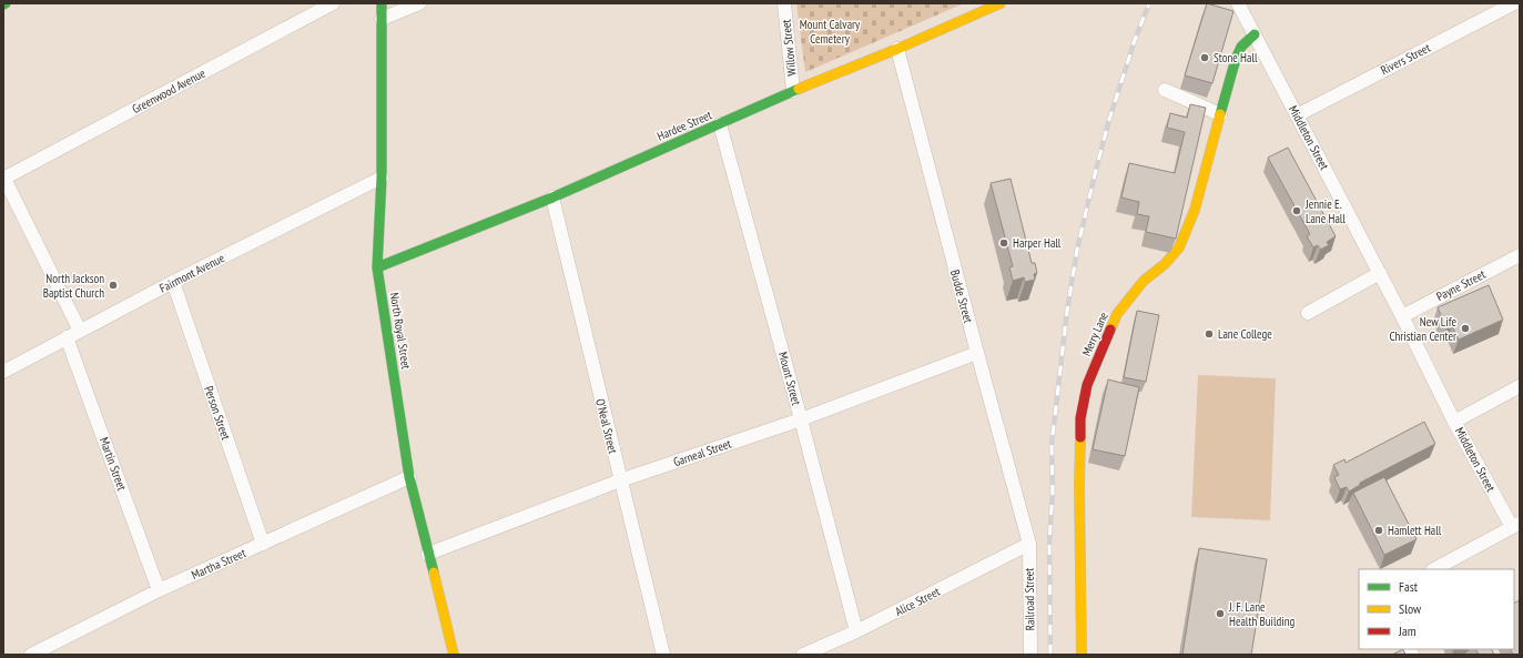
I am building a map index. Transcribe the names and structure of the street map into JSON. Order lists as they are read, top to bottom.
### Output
{
  "streets": {
    "street": [
      "Willow Street",
      "Rivers Street",
      "Greenwood Avenue",
      "Hardee Street",
      "Middleton Street",
      "Fairmont Avenue",
      "Payne Street",
      "Budde Street",
      "North Royal Street",
      "Merry Lane",
      "Mount Street",
      "Person Street",
      "O'Neal Street",
      "Garneal Street",
      "Martin Street",
      "Martha Street",
      "Railroad Street",
      "Alice Street"
    ]
  },
  "crossings": [
    ["Willow Street", "Hardee Street"],
    ["Rivers Street", "Middleton Street"],
    ["Hardee Street", "Budde Street"],
    ["Hardee Street", "North Royal Street"],
    ["Hardee Street", "Mount Street"],
    ["Hardee Street", "O'Neal Street"],
    ["Middleton Street", "Payne Street"],
    ["Middleton Street", "Merry Lane"],
    ["Fairmont Avenue", "North Royal Street"],
    ["Fairmont Avenue", "Person Street"],
    ["Fairmont Avenue", "Martin Street"],
    ["Budde Street", "Garneal Street"],
    ["Budde Street", "Railroad Street"],
    ["Budde Street", "Alice Street"],
    ["North Royal Street", "Garneal Street"],
    ["North Royal Street", "Martha Street"],
    ["Mount Street", "Garneal Street"],
    ["Mount Street", "Alice Street"],
    ["Person Street", "Martha Street"],
    ["O'Neal Street", "Garneal Street"],
    ["Martin Street", "Martha Street"],
    ["Railroad Street", "Alice Street"]
  ],
  "parks": ["Mount Calvary Cemetery"],
  "places": [
    "Stone Hall",
    "Jennie E. Lane Hall",
    "Harper Hall",
    "North Jackson Baptist Church",
    "New Life Christian Center",
    "Lane College",
    "Hamlett Hall",
    "J. F. Lane Health Building"
  ],
  "legend": ["Fast", "Slow", "Jam"]
}
